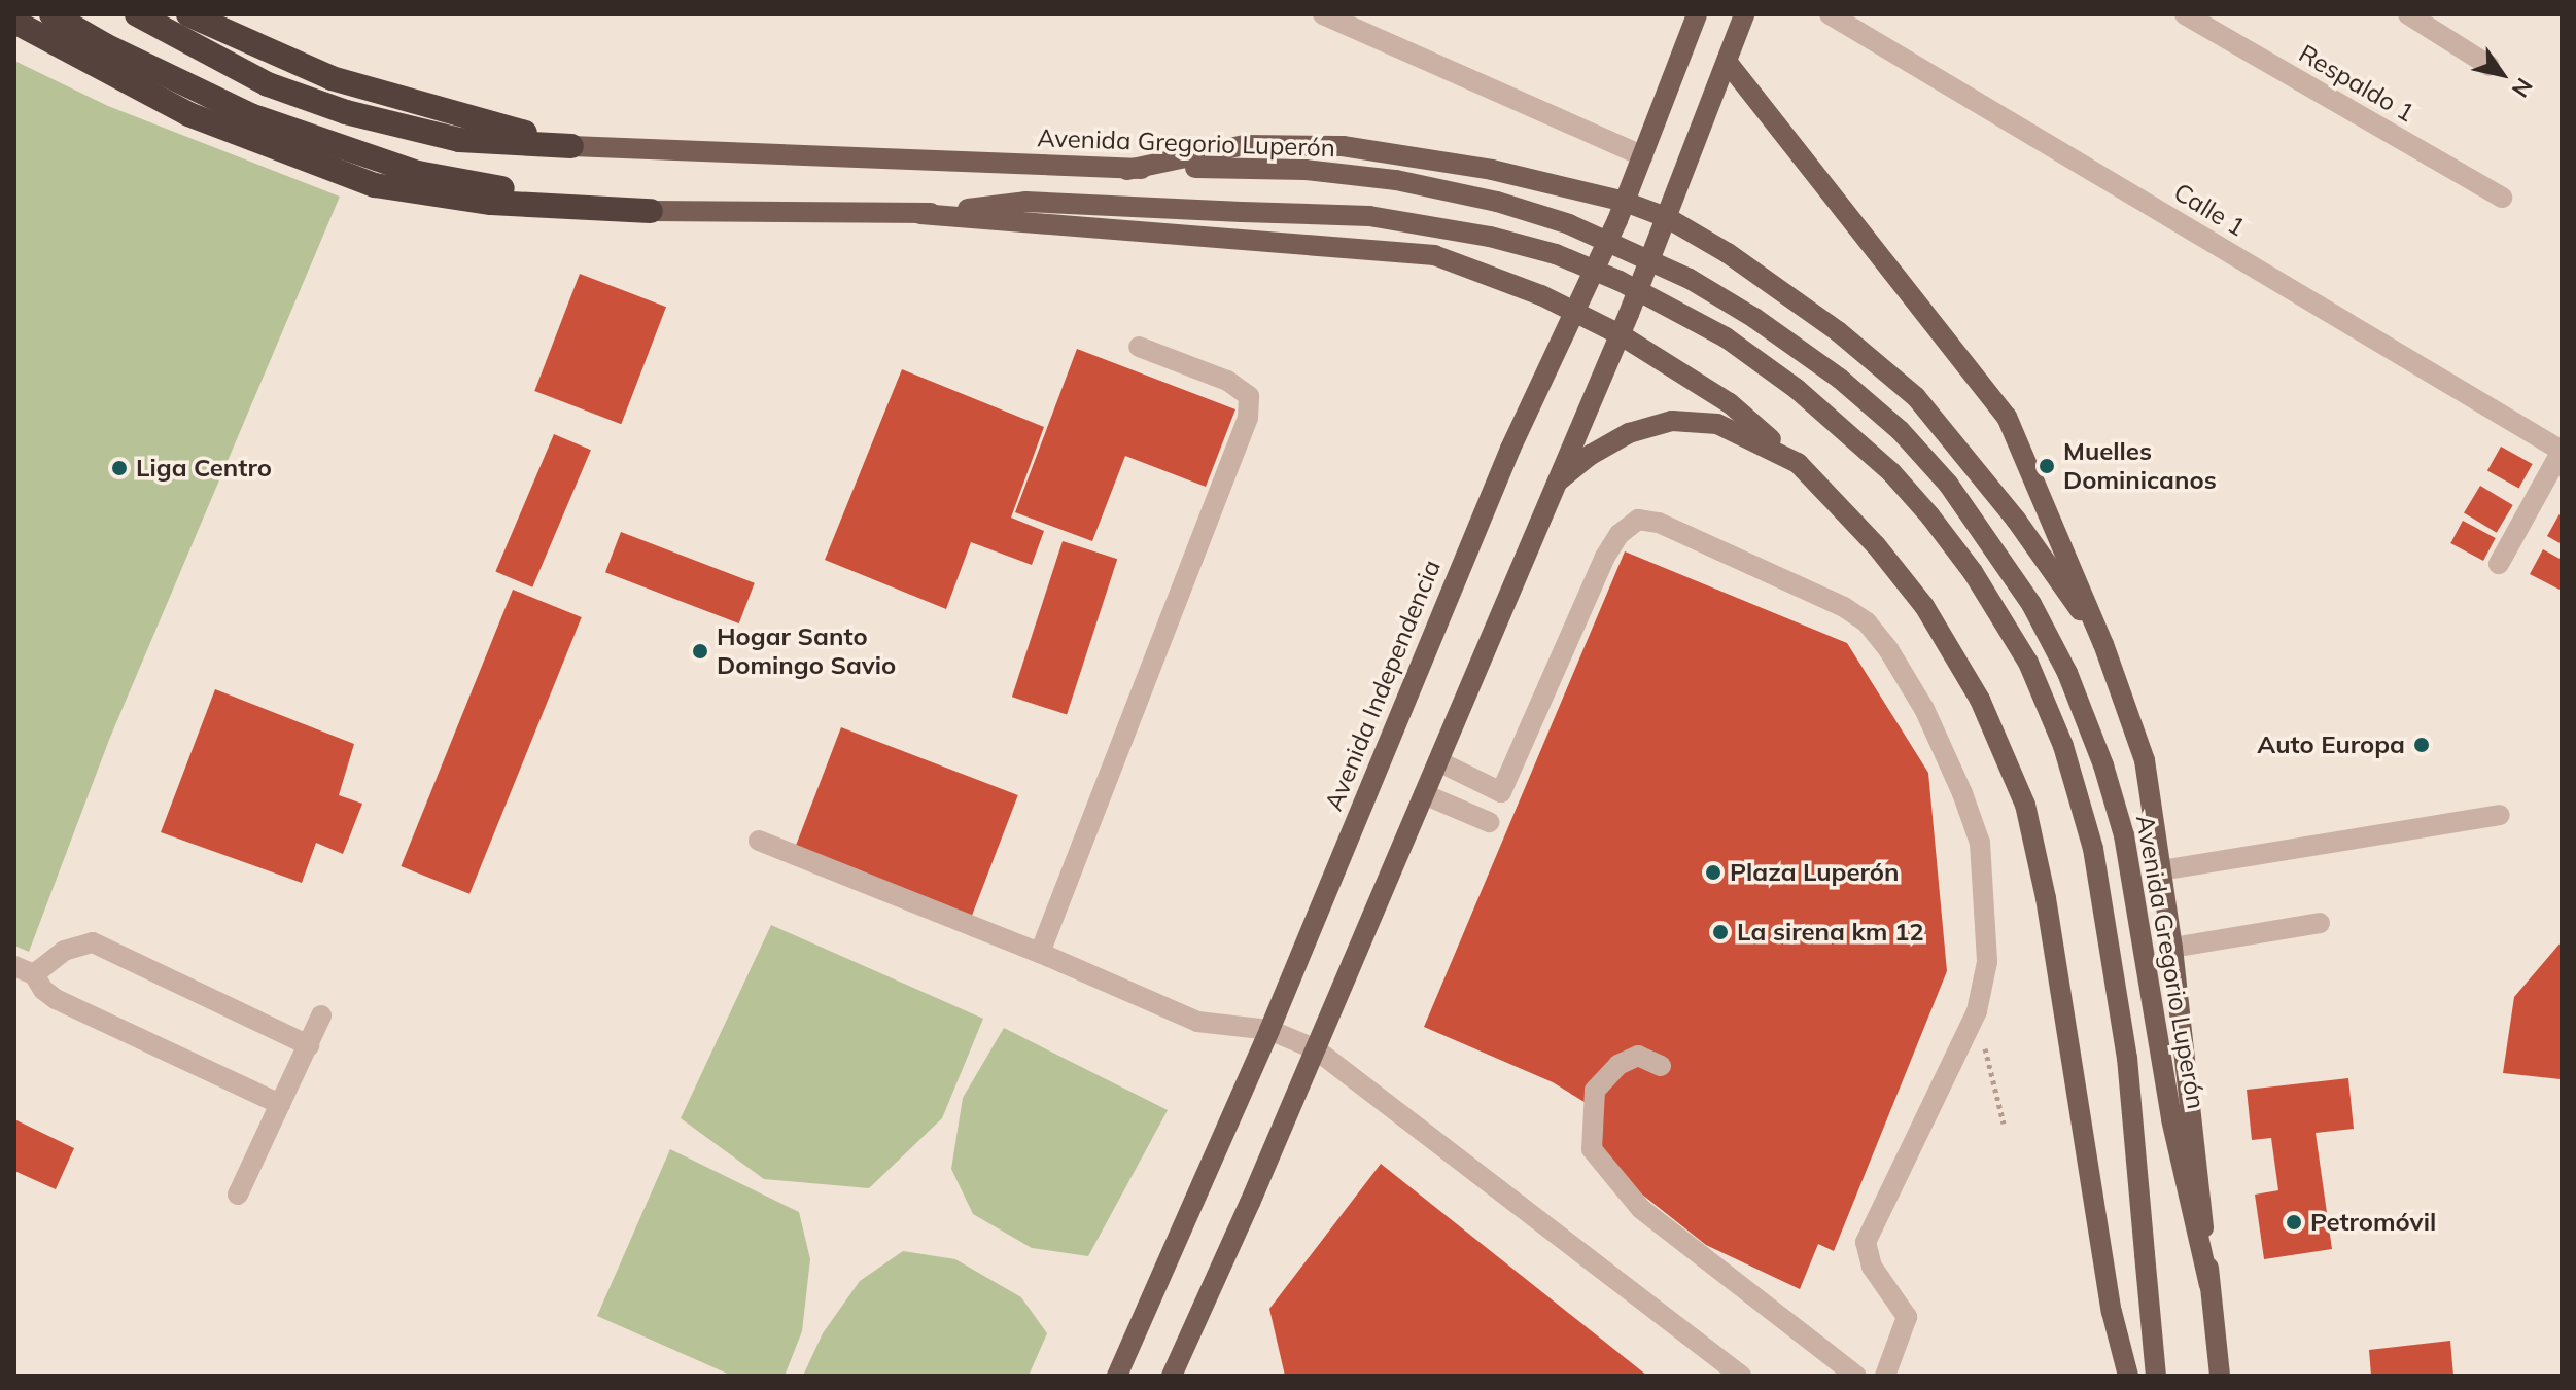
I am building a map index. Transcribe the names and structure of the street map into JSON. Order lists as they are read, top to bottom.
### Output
{
  "streets": {
    "main road": ["Avenida Gregorio Luperón", "Avenida Independencia"],
    "street": ["Respaldo 1", "Calle 1"]
  },
  "places": [
    "Muelles Dominicanos",
    "Liga Centro",
    "Hogar Santo Domingo Savio",
    "Auto Europa",
    "Plaza Luperón",
    "La sirena km 12",
    "Petromóvil"
  ],
  "north": "bottom right"
}
